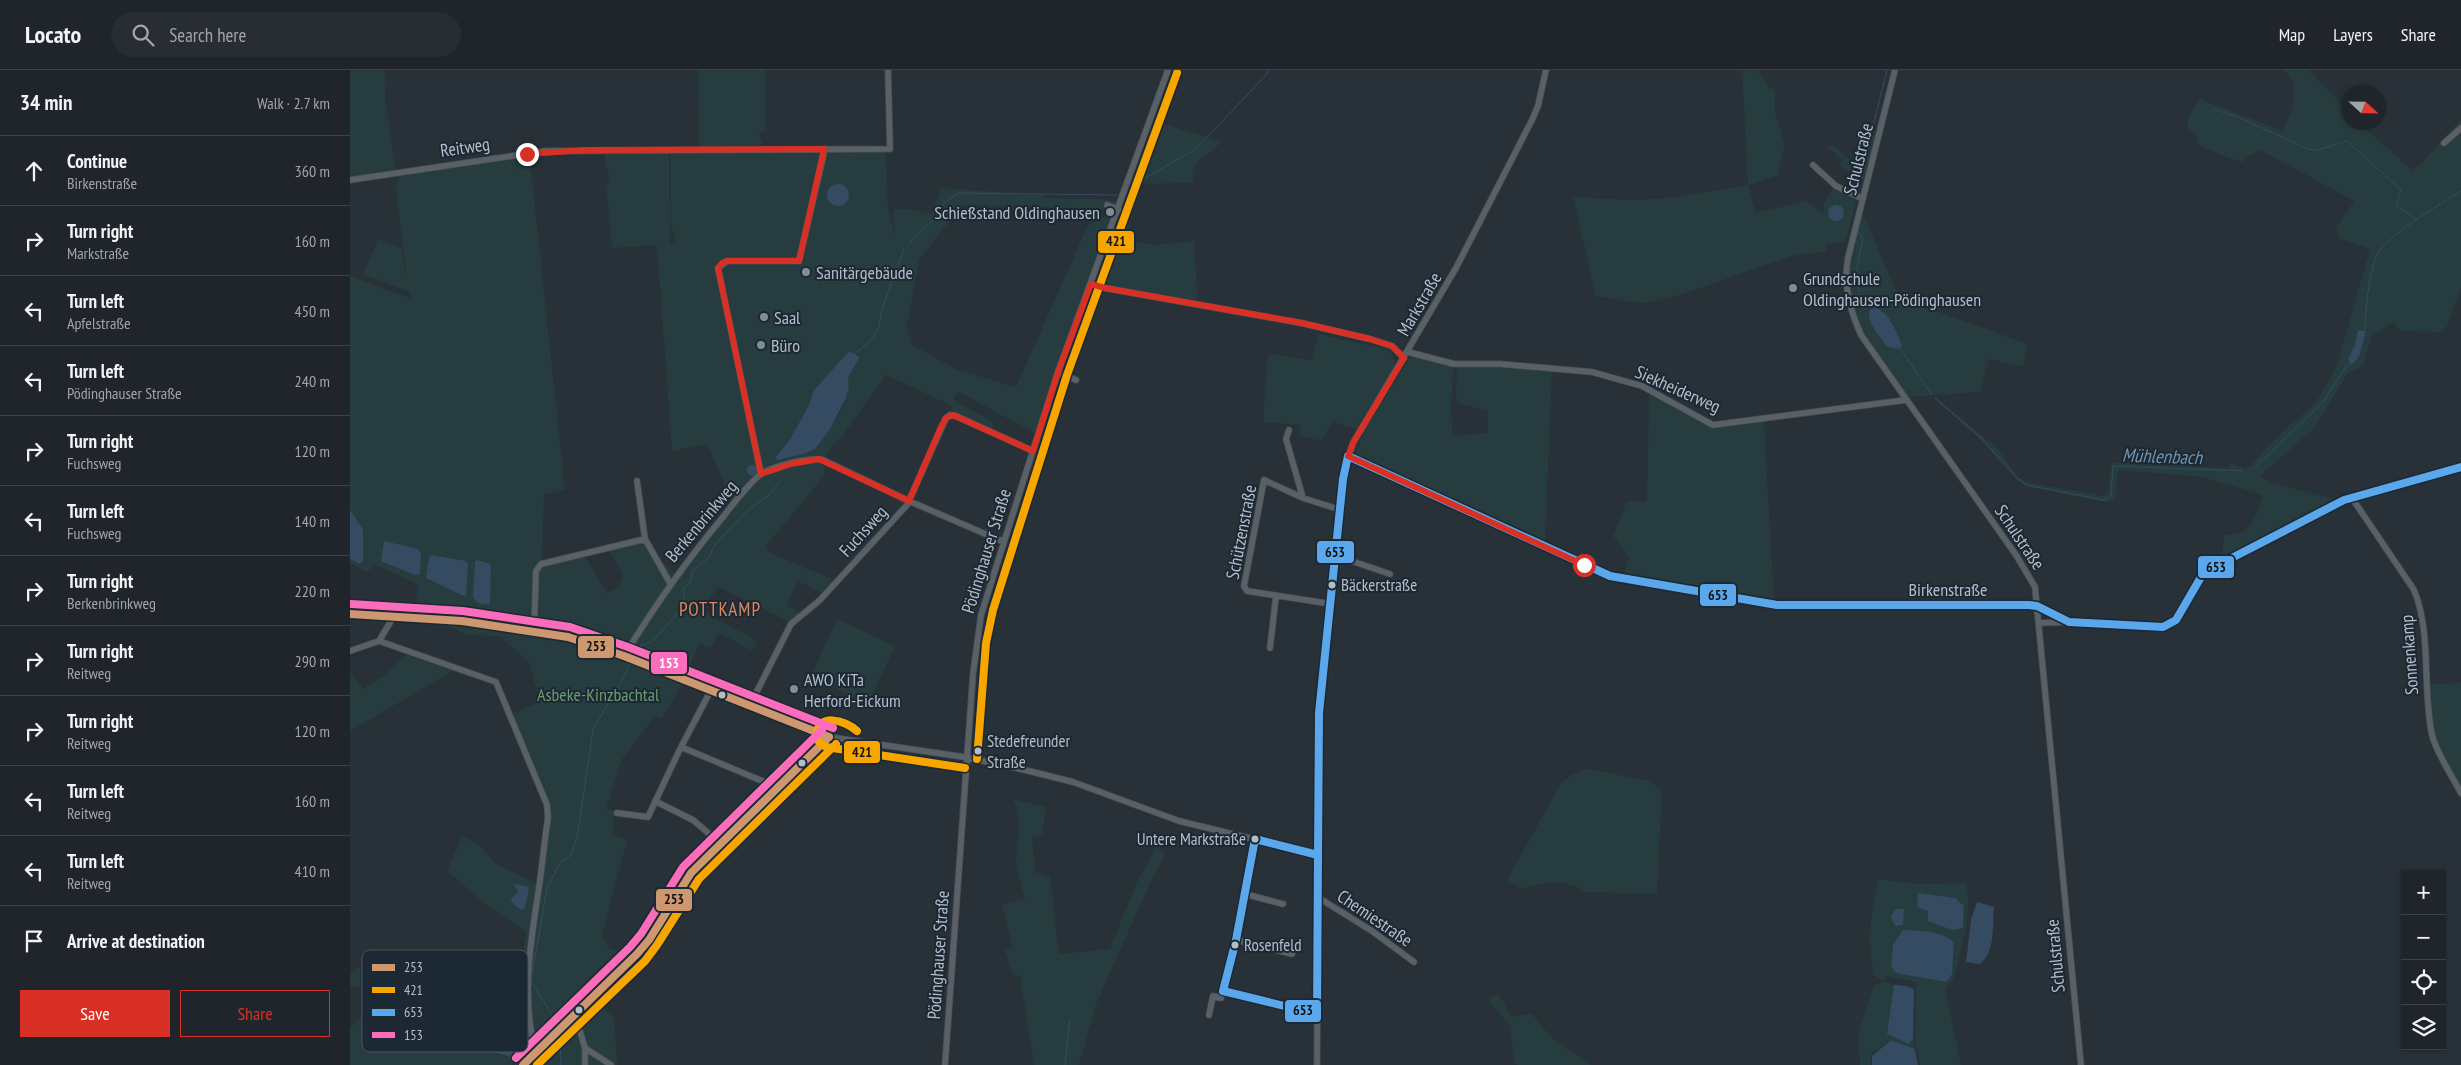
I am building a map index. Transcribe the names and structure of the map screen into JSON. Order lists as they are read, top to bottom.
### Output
{
  "streets": {
    "street": [
      "Reitweg",
      "Schulstraße",
      "Markstraße",
      "Siekheiderweg",
      "Berkenbrinkweg",
      "Fuchsweg",
      "Schützenstraße",
      "Pödinghauser Straße",
      "Birkenstraße",
      "Sonnenkamp",
      "Chemiestraße"
    ]
  },
  "crossings": [
    ["Schulstraße", "Siekheiderweg"],
    ["Schulstraße", "Birkenstraße"],
    ["Markstraße", "Siekheiderweg"],
    ["Markstraße", "Birkenstraße"],
    ["Markstraße", "Chemiestraße"],
    ["Berkenbrinkweg", "Fuchsweg"],
    ["Berkenbrinkweg", "Pödinghauser Straße"],
    ["Fuchsweg", "Pödinghauser Straße"]
  ],
  "districts": ["POTTKAMP"],
  "water": ["Mühlenbach"],
  "parks": ["Asbeke-Kinzbachtal"],
  "places": [
    "Schießstand Oldinghausen",
    "Sanitärgebäude",
    "Grundschule Oldinghausen-Pödinghausen",
    "Saal",
    "Büro",
    "Bäckerstraße",
    "AWO KiTa Herford-Eickum",
    "Stedefreunder Straße",
    "Untere Markstraße",
    "Rosenfeld"
  ],
  "lines": [
    "transit line 421",
    "transit line 653",
    "transit line 153",
    "transit line 253"
  ],
  "legend": [
    "253",
    "421",
    "653",
    "153"
  ],
  "north": "right",
  "page": {
    "header": "Locato",
    "search": "Search here",
    "nav": ["Map", "Layers", "Share"],
    "heading": ["34 min", "Walk · 2.7 km"],
    "list": [
      ["Continue", "Birkenstraße", "360 m"],
      ["Turn right", "Markstraße", "160 m"],
      ["Turn left", "Apfelstraße", "450 m"],
      ["Turn left", "Pödinghauser Straße", "240 m"],
      ["Turn right", "Fuchsweg", "120 m"],
      ["Turn left", "Fuchsweg", "140 m"],
      ["Turn right", "Berkenbrinkweg", "220 m"],
      ["Turn right", "Reitweg", "290 m"],
      ["Turn right", "Reitweg", "120 m"],
      ["Turn left", "Reitweg", "160 m"],
      ["Turn left", "Reitweg", "410 m"],
      "Arrive at destination"
    ],
    "map_buttons": ["+", "−"],
    "buttons": ["Save", "Share"]
  }
}
